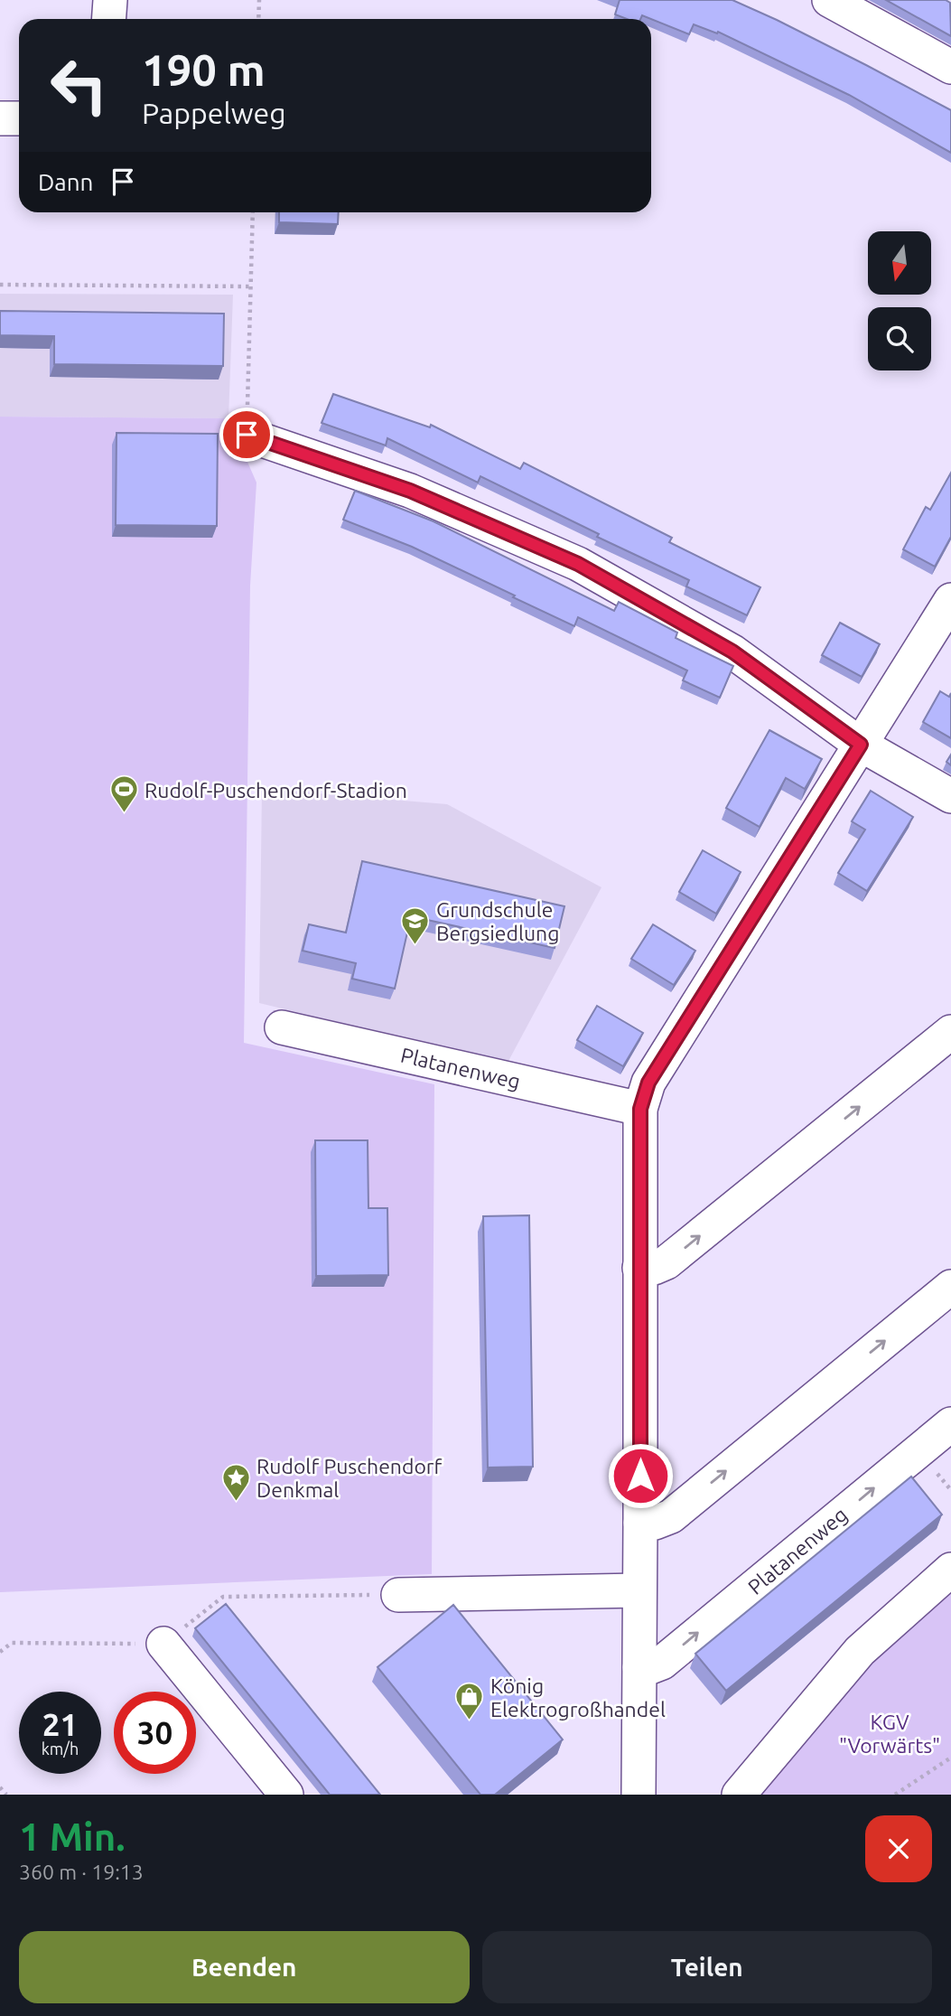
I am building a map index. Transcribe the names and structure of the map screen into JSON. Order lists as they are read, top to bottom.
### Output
{
  "streets": {
    "street": ["Platanenweg"]
  },
  "parks": ["KGV \"Vorwärts\""],
  "places": {
    "sports": ["Rudolf-Puschendorf-Stadion"],
    "school or university": ["Grundschule Bergsiedlung"],
    "place": ["Rudolf Puschendorf Denkmal"],
    "shop": ["König Elektrogroßhandel"]
  },
  "north": "bottom",
  "page": {
    "turn": ["190 m", "Pappelweg"],
    "then": "Dann",
    "speed": "21 km/h",
    "limit": "30",
    "heading": ["1 Min.", "360 m · 19:13"],
    "buttons": ["Beenden", "Teilen"]
  }
}
